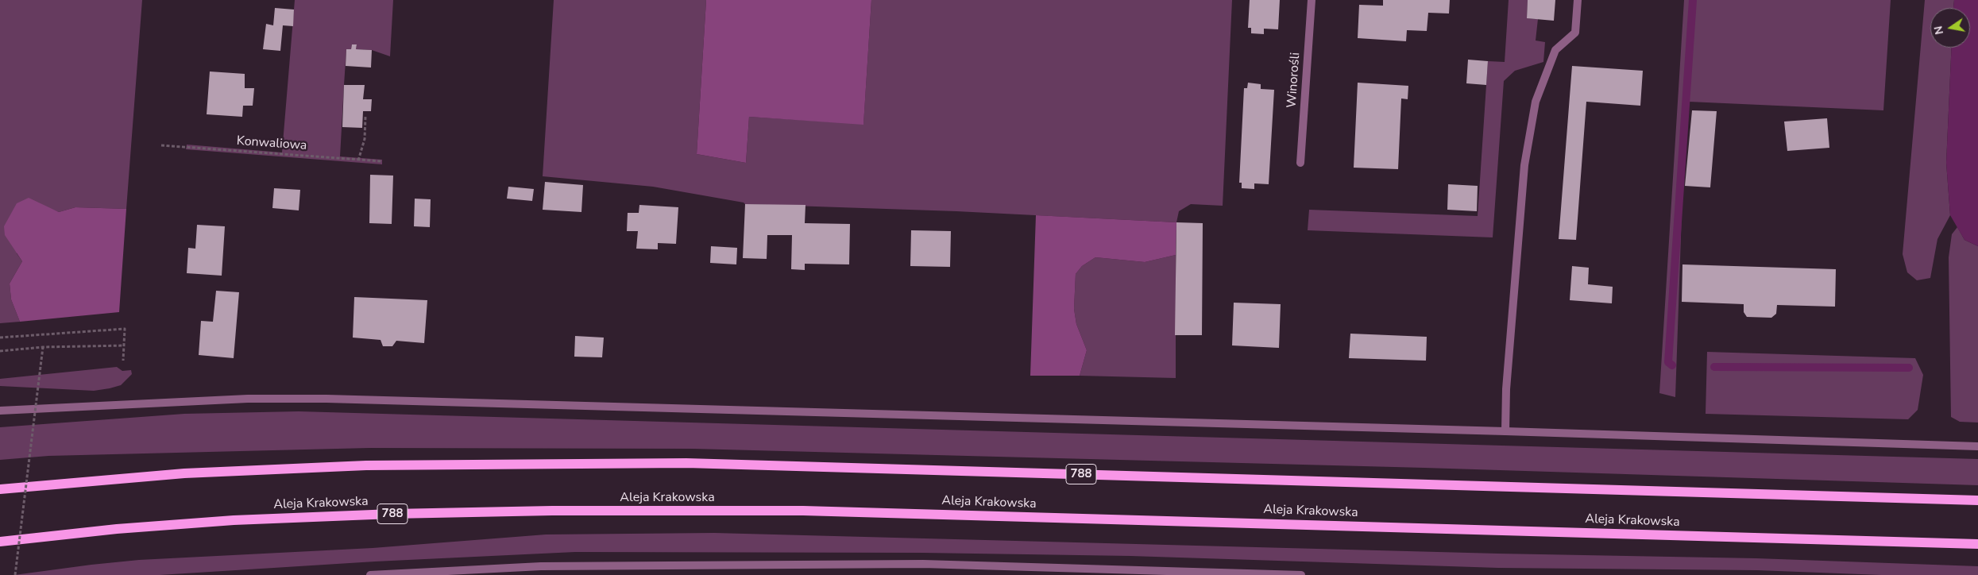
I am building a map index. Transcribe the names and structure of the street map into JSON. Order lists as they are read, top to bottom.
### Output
{
  "streets": {
    "main road": ["788", "Aleja Krakowska"],
    "street": ["Winorośli"],
    "path": ["Konwaliowa"]
  },
  "north": "left"
}
